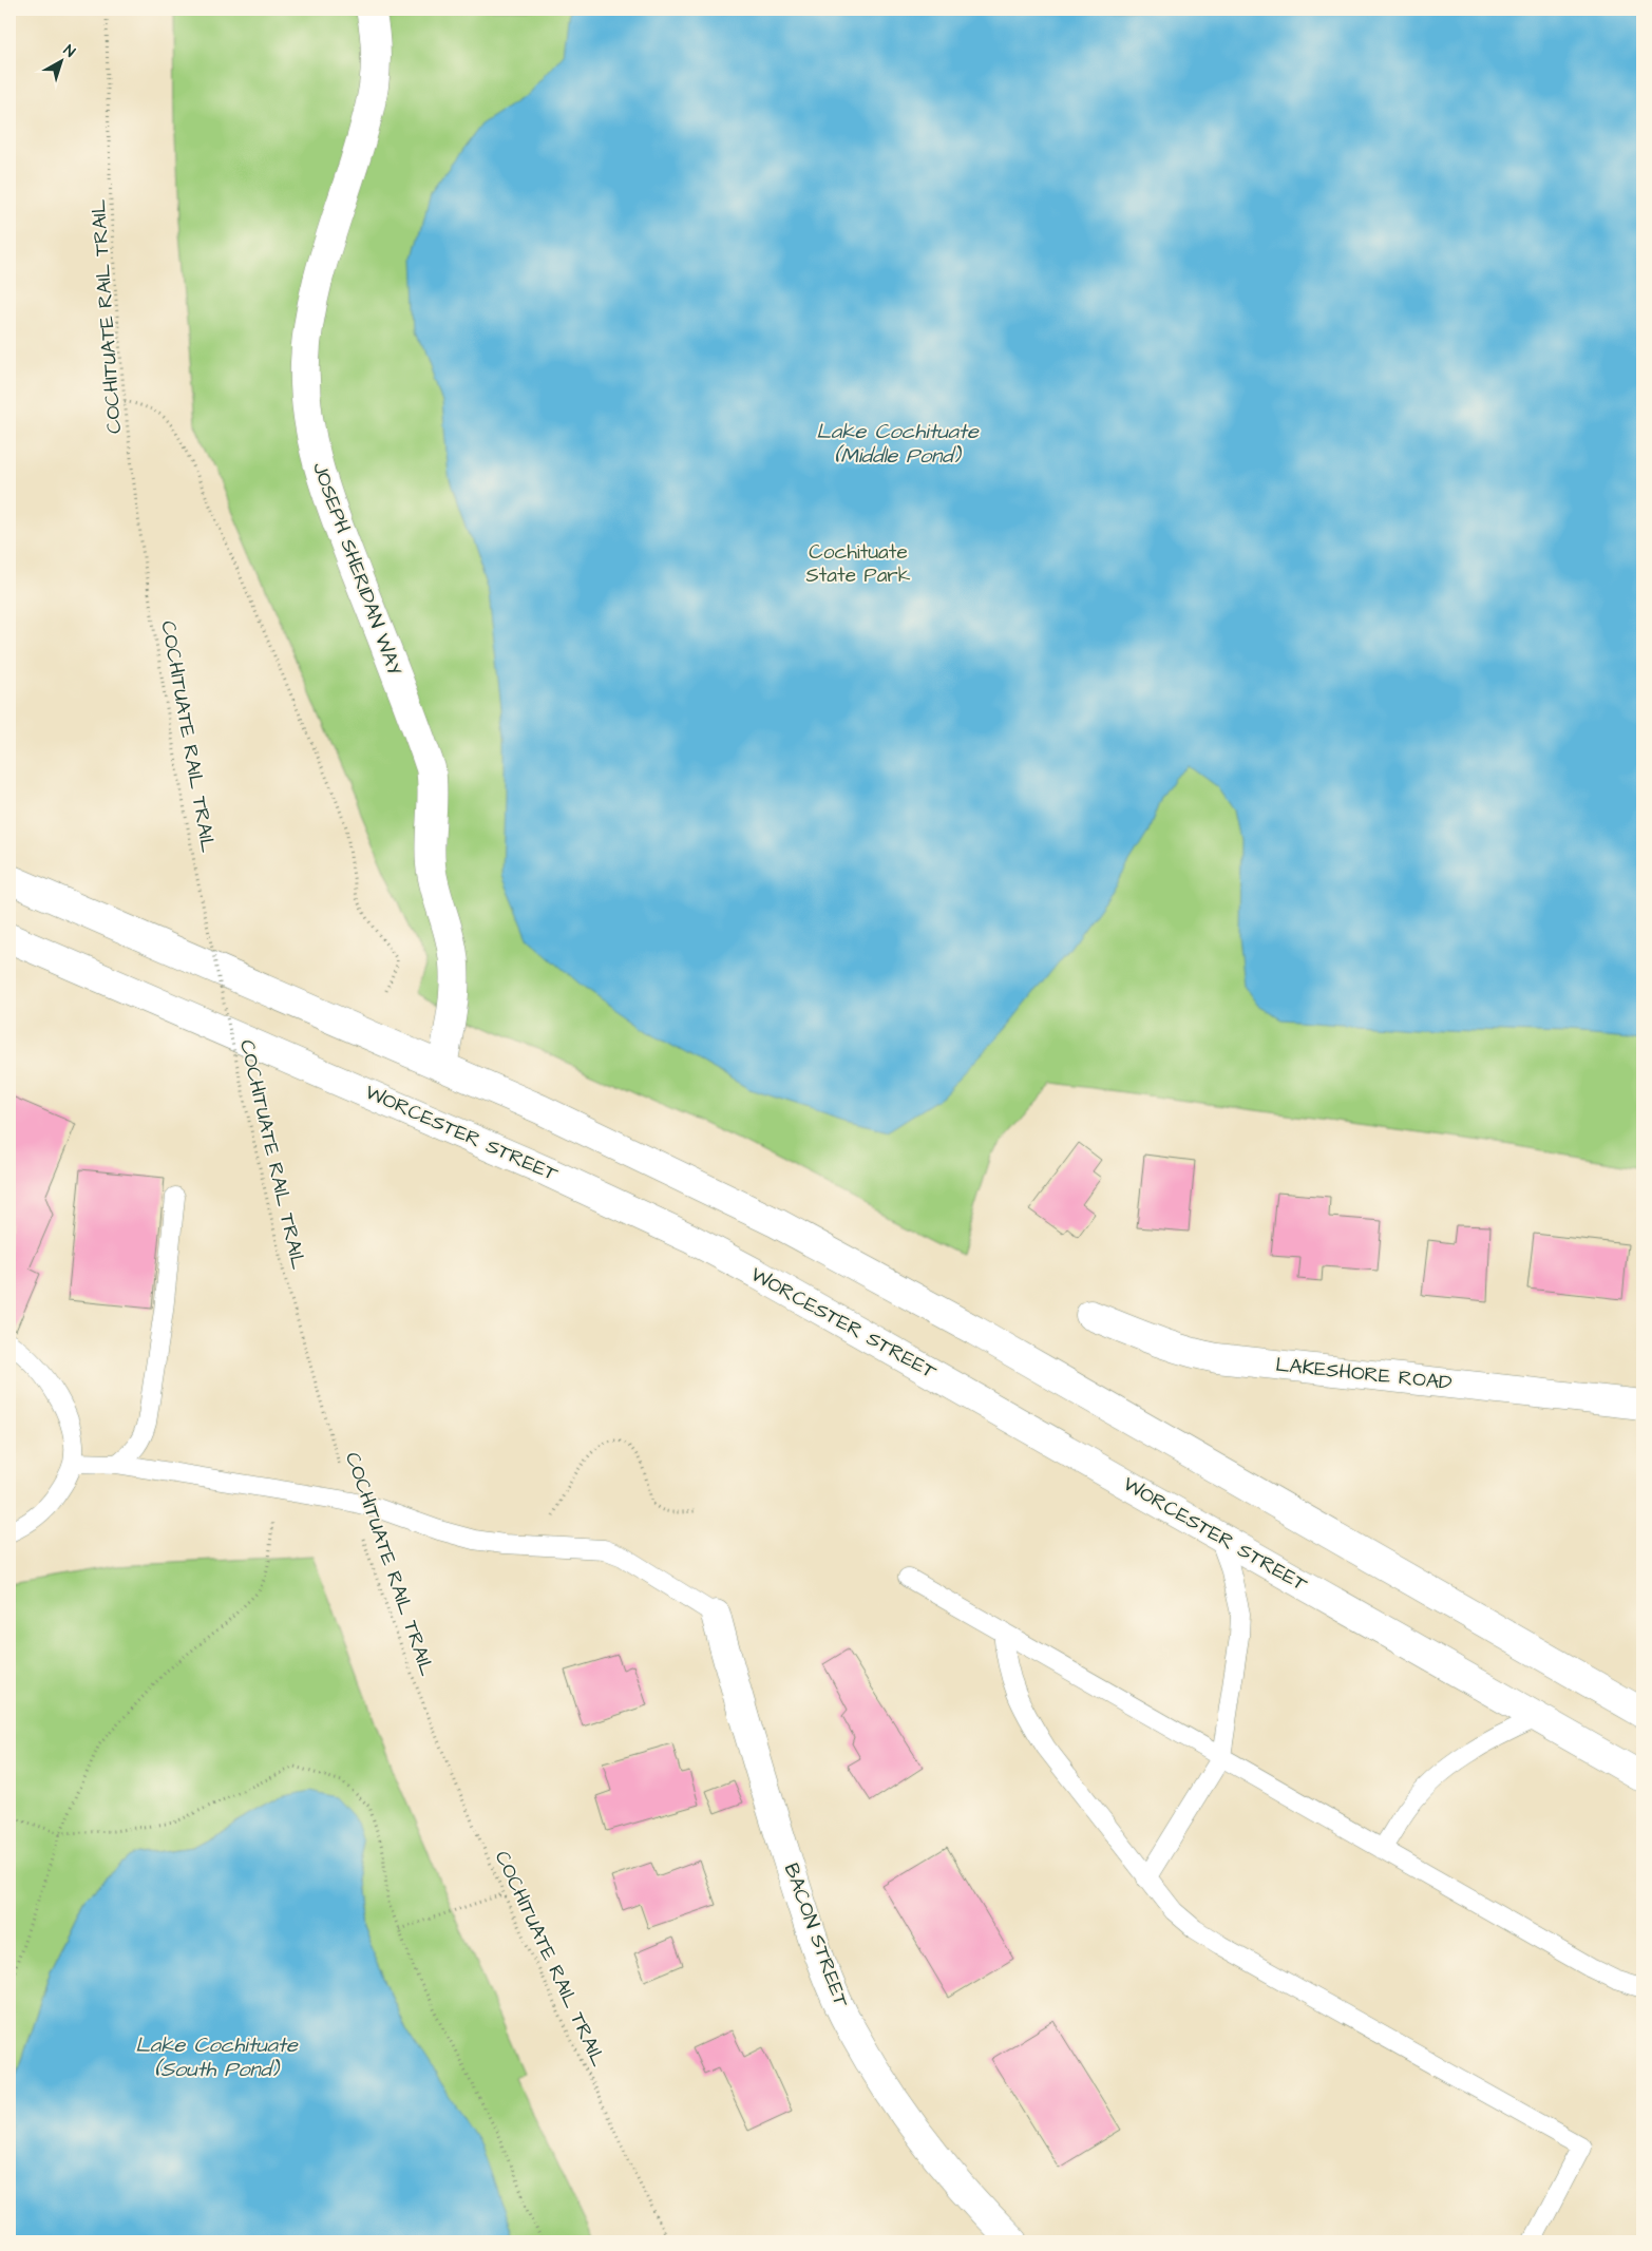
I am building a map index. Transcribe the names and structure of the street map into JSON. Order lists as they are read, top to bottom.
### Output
{
  "streets": {
    "main road": [
      "JOSEPH SHERIDAN WAY",
      "WORCESTER STREET",
      "LAKESHORE ROAD",
      "BACON STREET"
    ],
    "path": ["COCHITUATE RAIL TRAIL"]
  },
  "water": ["Lake Cochituate (Middle Pond)", "Lake Cochituate (South Pond)"],
  "parks": ["Cochituate State Park"],
  "north": "top right"
}
